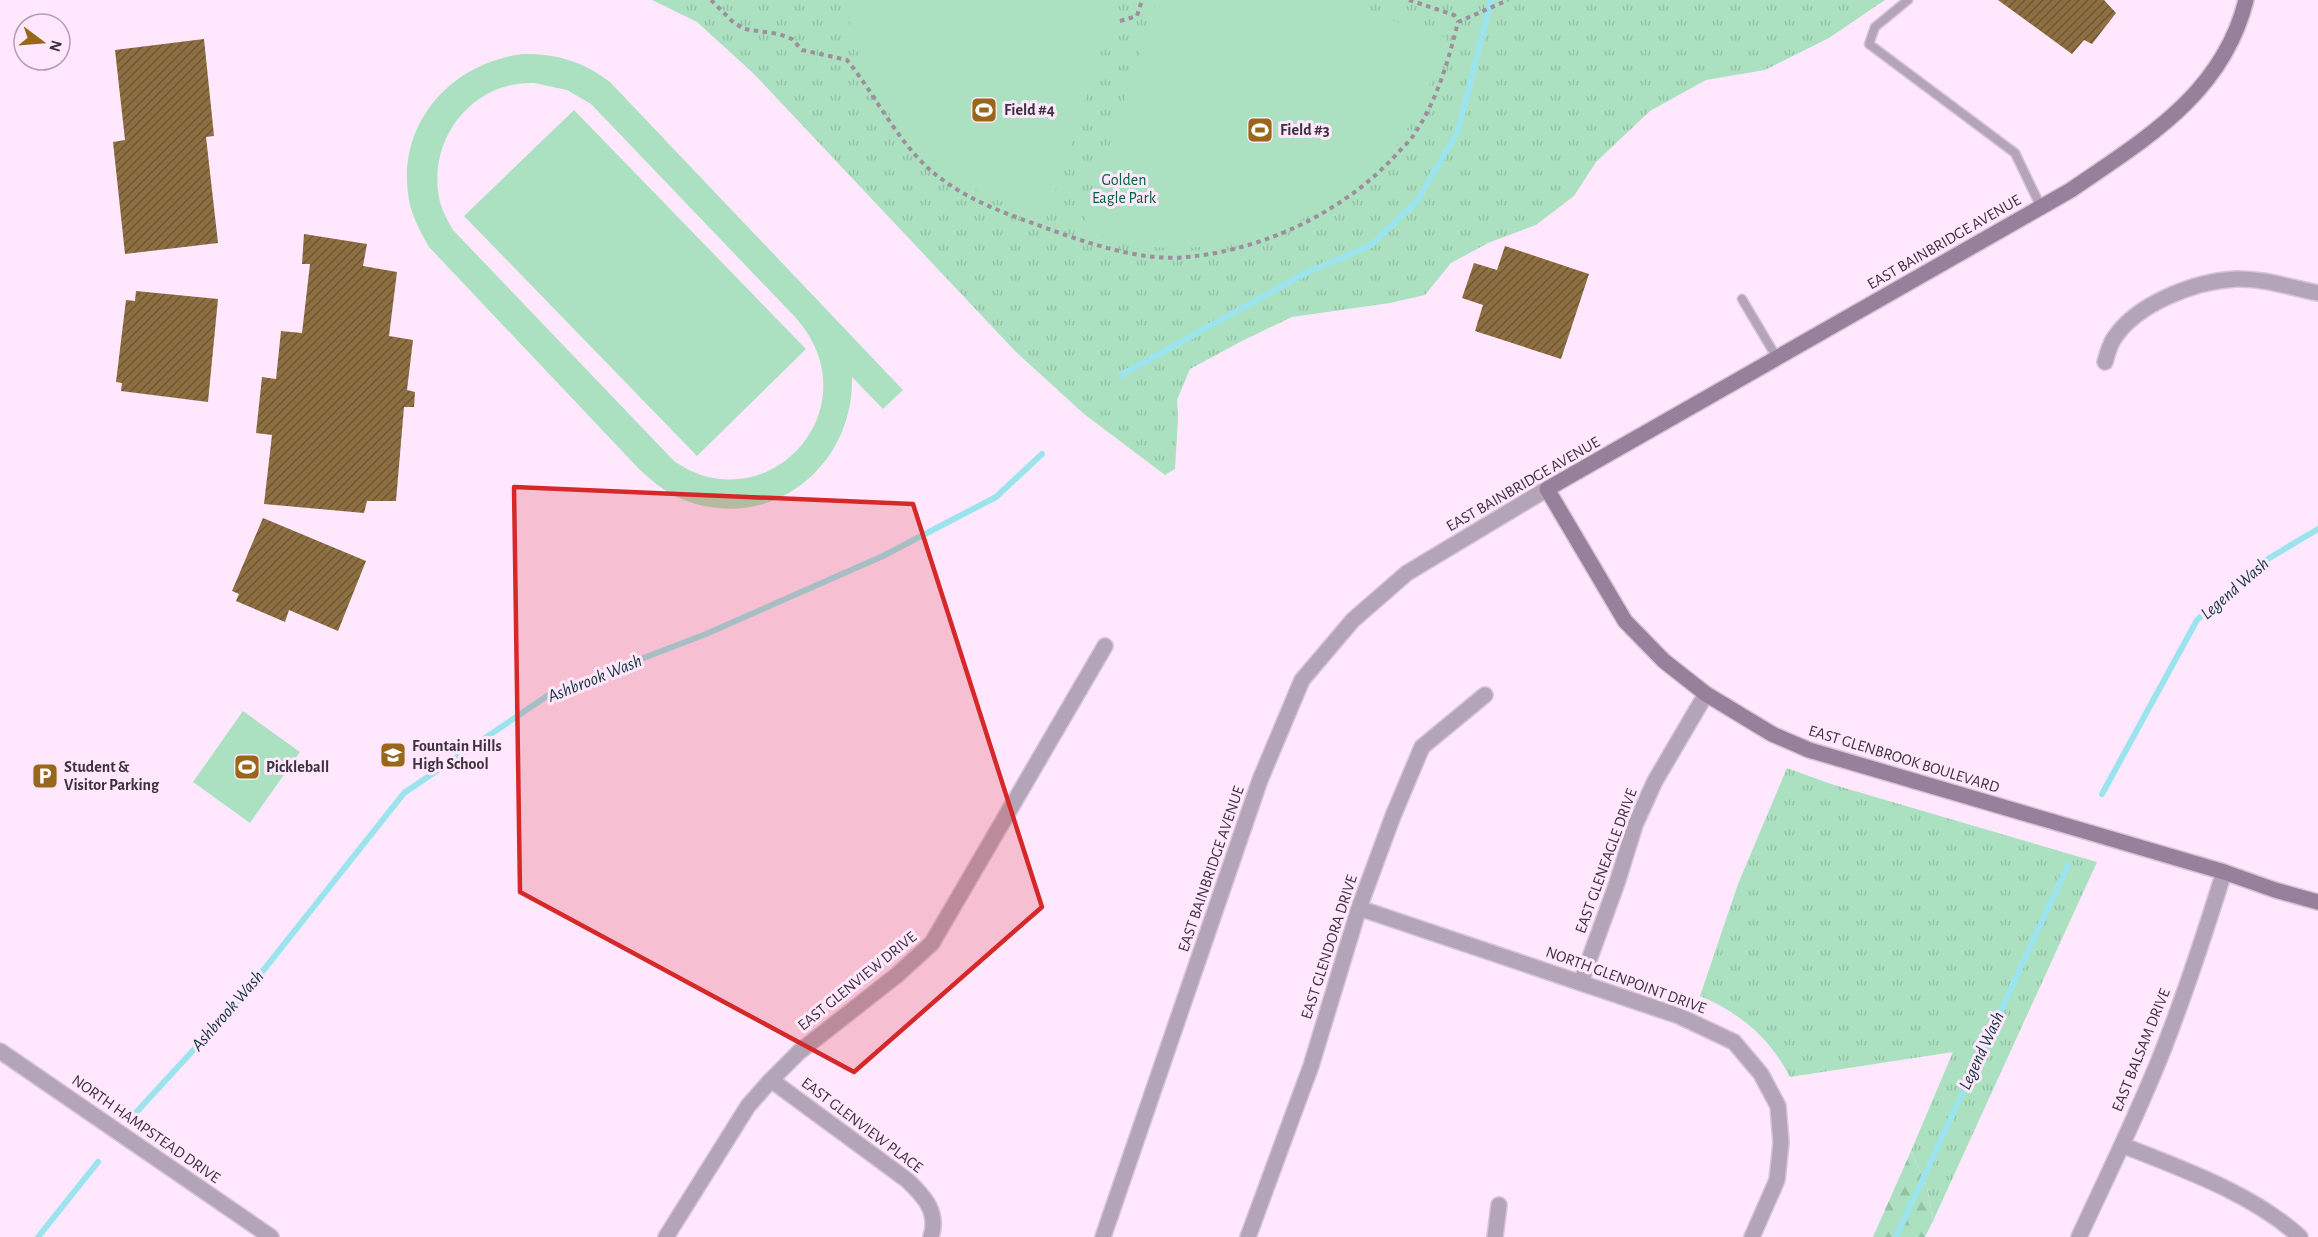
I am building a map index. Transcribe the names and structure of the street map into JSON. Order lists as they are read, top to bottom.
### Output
{
  "streets": {
    "street": [
      "EAST BAINBRIDGE AVENUE",
      "EAST GLENBROOK BOULEVARD",
      "EAST GLENEAGLE DRIVE",
      "EAST GLENDORA DRIVE",
      "NORTH GLENPOINT DRIVE",
      "EAST GLENVIEW DRIVE",
      "EAST BALSAM DRIVE",
      "EAST GLENVIEW PLACE",
      "NORTH HAMPSTEAD DRIVE"
    ]
  },
  "crossings": [
    ["EAST BAINBRIDGE AVENUE", "EAST GLENBROOK BOULEVARD"],
    ["EAST GLENBROOK BOULEVARD", "EAST GLENEAGLE DRIVE"],
    ["EAST GLENBROOK BOULEVARD", "EAST BALSAM DRIVE"],
    ["EAST GLENEAGLE DRIVE", "NORTH GLENPOINT DRIVE"],
    ["EAST GLENDORA DRIVE", "NORTH GLENPOINT DRIVE"],
    ["EAST GLENVIEW DRIVE", "EAST GLENVIEW PLACE"]
  ],
  "water": ["Legend Wash", "Ashbrook Wash"],
  "parks": ["Golden Eagle Park"],
  "places": {
    "sports": ["Field #4", "Field #3", "Pickleball"],
    "school or university": ["Fountain Hills High School"],
    "parking": ["Student & Visitor Parking"]
  },
  "north": "right"
}
